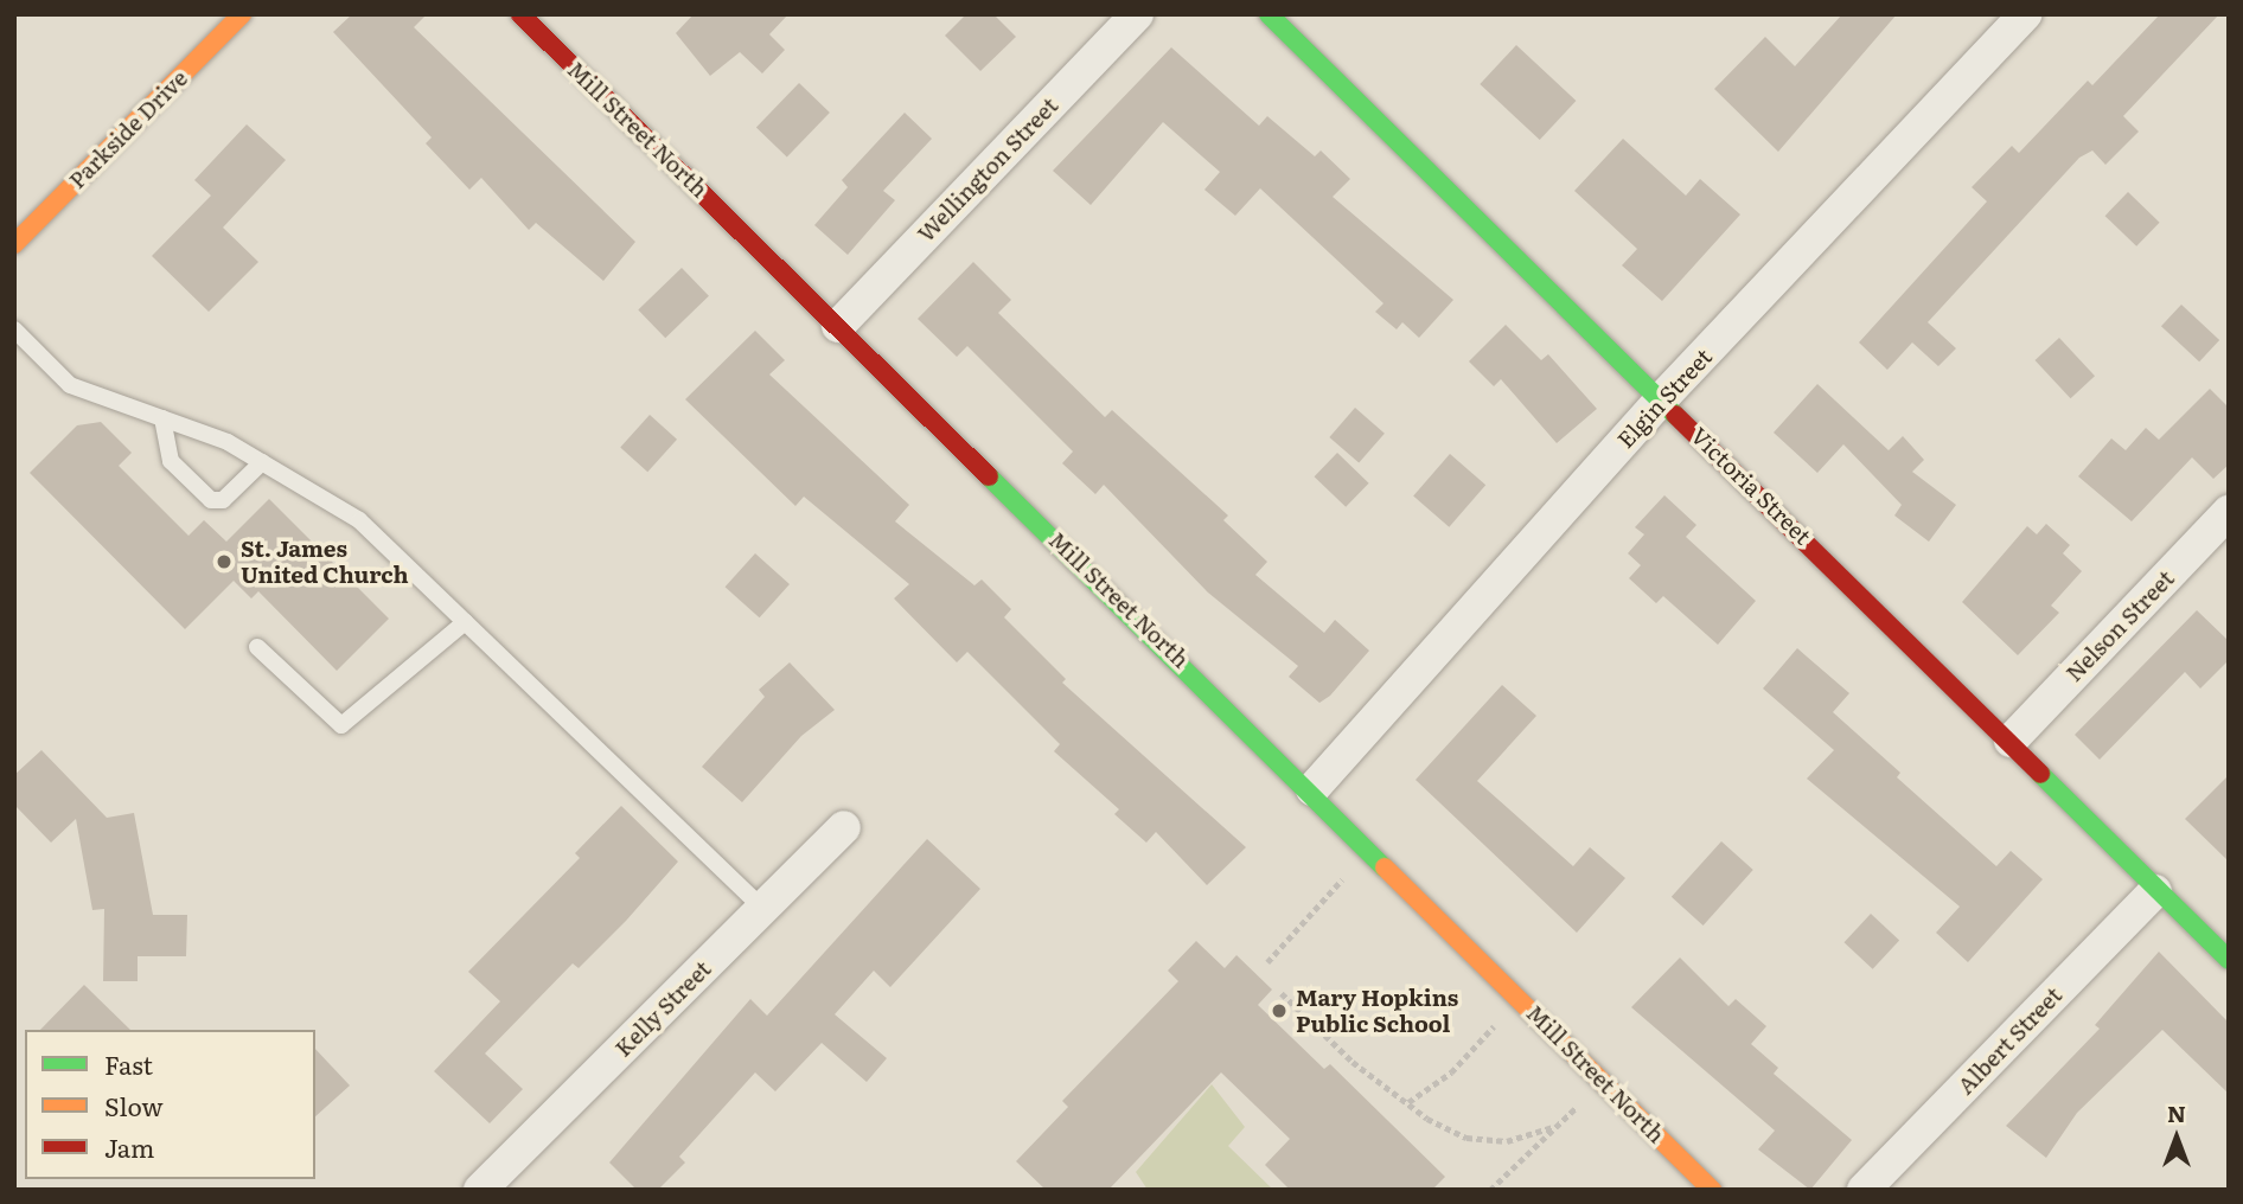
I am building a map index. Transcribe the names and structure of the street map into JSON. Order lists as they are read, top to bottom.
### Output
{
  "streets": {
    "main road": ["Parkside Drive", "Mill Street North", "Victoria Street"],
    "street": [
      "Wellington Street",
      "Elgin Street",
      "Nelson Street",
      "Kelly Street",
      "Albert Street"
    ]
  },
  "crossings": [
    ["Mill Street North", "Wellington Street"],
    ["Mill Street North", "Elgin Street"],
    ["Elgin Street", "Victoria Street"],
    ["Victoria Street", "Nelson Street"],
    ["Victoria Street", "Albert Street"]
  ],
  "places": ["St. James United Church", "Mary Hopkins Public School"],
  "legend": ["Fast", "Slow", "Jam"],
  "north": "top"
}
